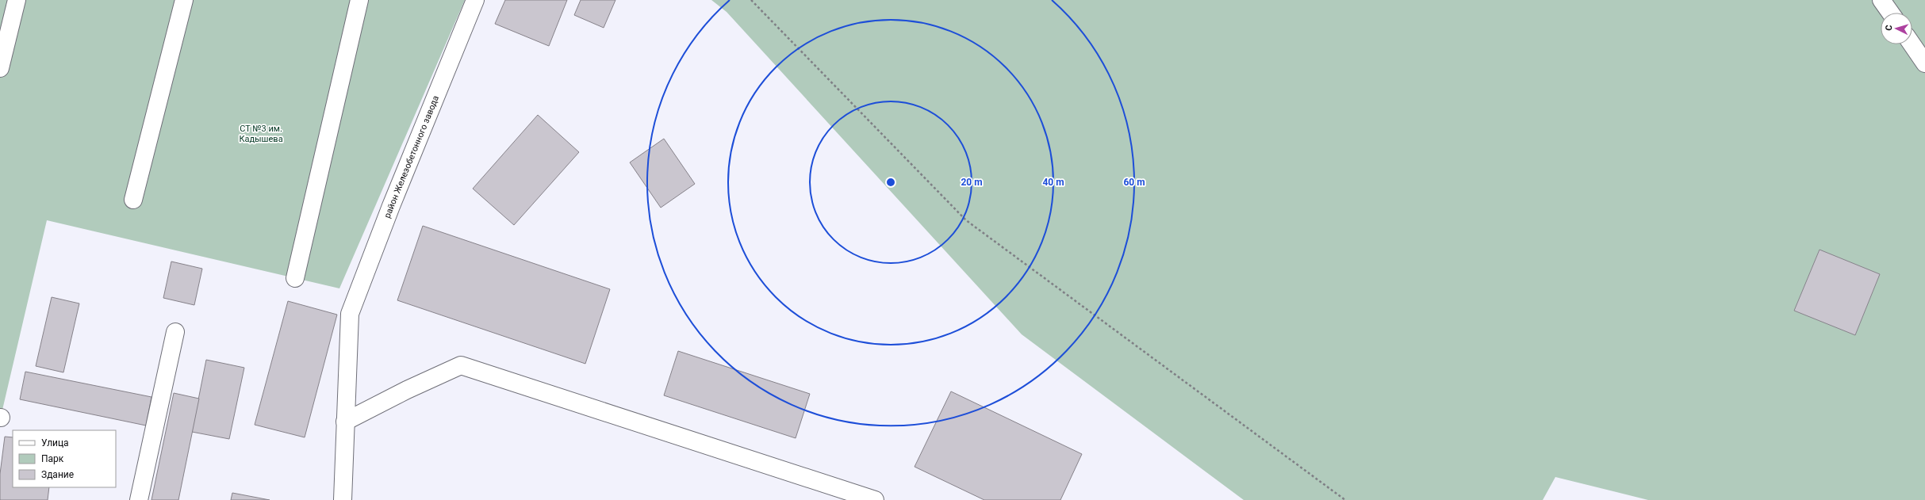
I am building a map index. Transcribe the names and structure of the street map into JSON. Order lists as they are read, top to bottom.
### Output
{
  "streets": {
    "lane": ["район Железобетонного завода"]
  },
  "parks": ["СТ №3 им. Кадышева"],
  "legend": ["Улица", "Парк", "Здание"],
  "north": "left",
  "rings": ["20 m", "40 m", "60 m"]
}
